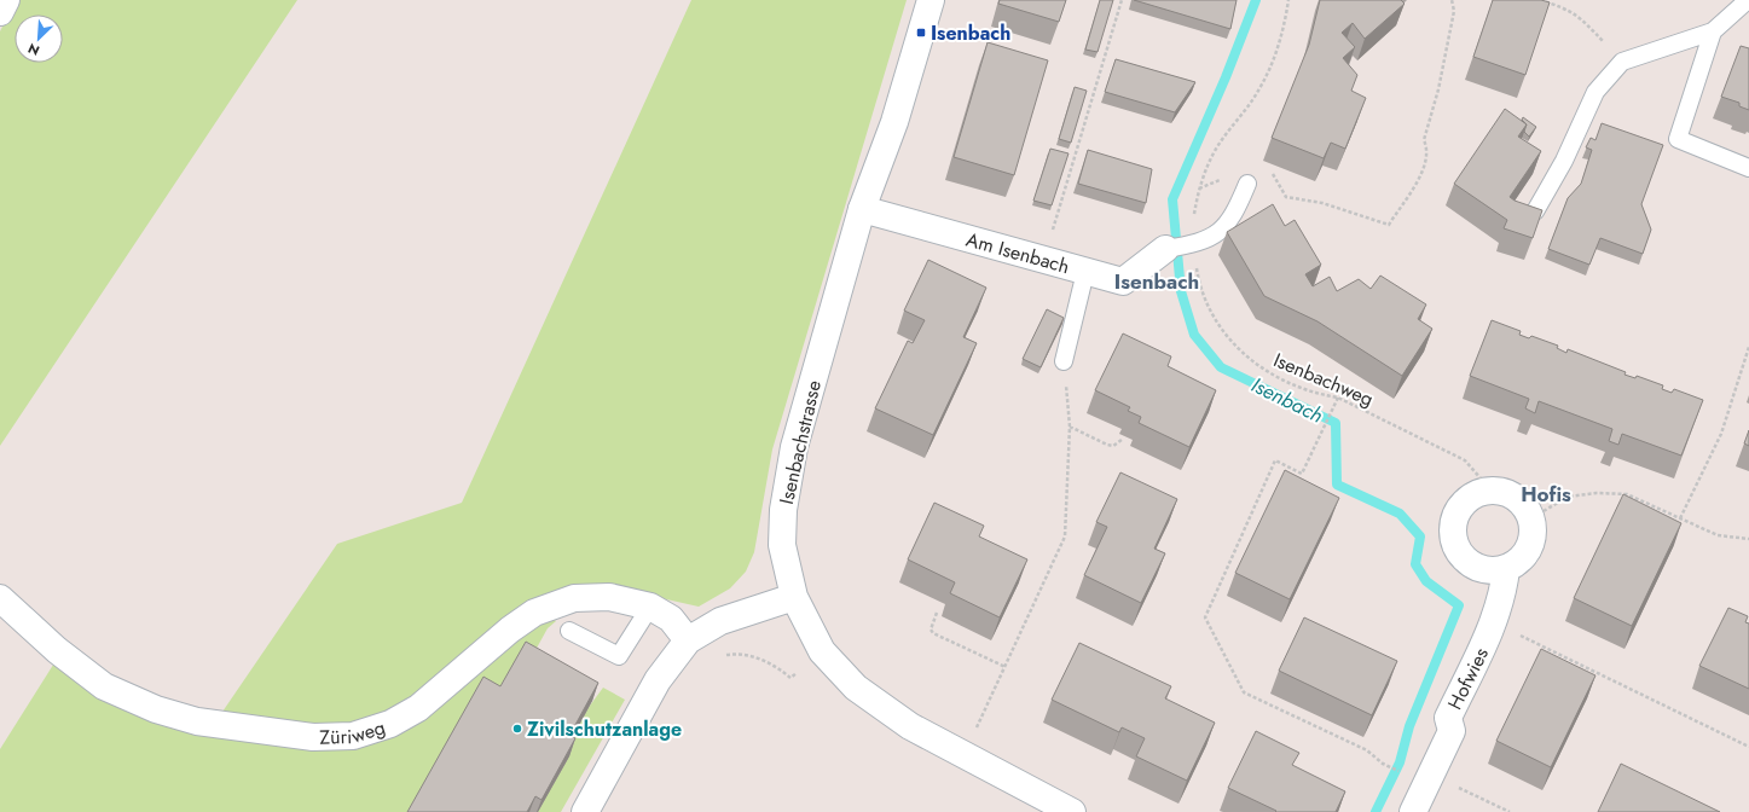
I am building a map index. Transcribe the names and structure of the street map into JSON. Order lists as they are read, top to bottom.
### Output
{
  "streets": {
    "street": [
      "Am Isenbach",
      "Isenbachstrasse",
      "Hofwies",
      "Züriweg"
    ],
    "path": ["Isenbachweg"]
  },
  "crossings": [
    ["Am Isenbach", "Isenbachstrasse"]
  ],
  "districts": ["Isenbach", "Hofis"],
  "water": ["Isenbach"],
  "places": {
    "transit": ["Isenbach"],
    "other": ["Zivilschutzanlage"]
  },
  "north": "bottom left"
}
